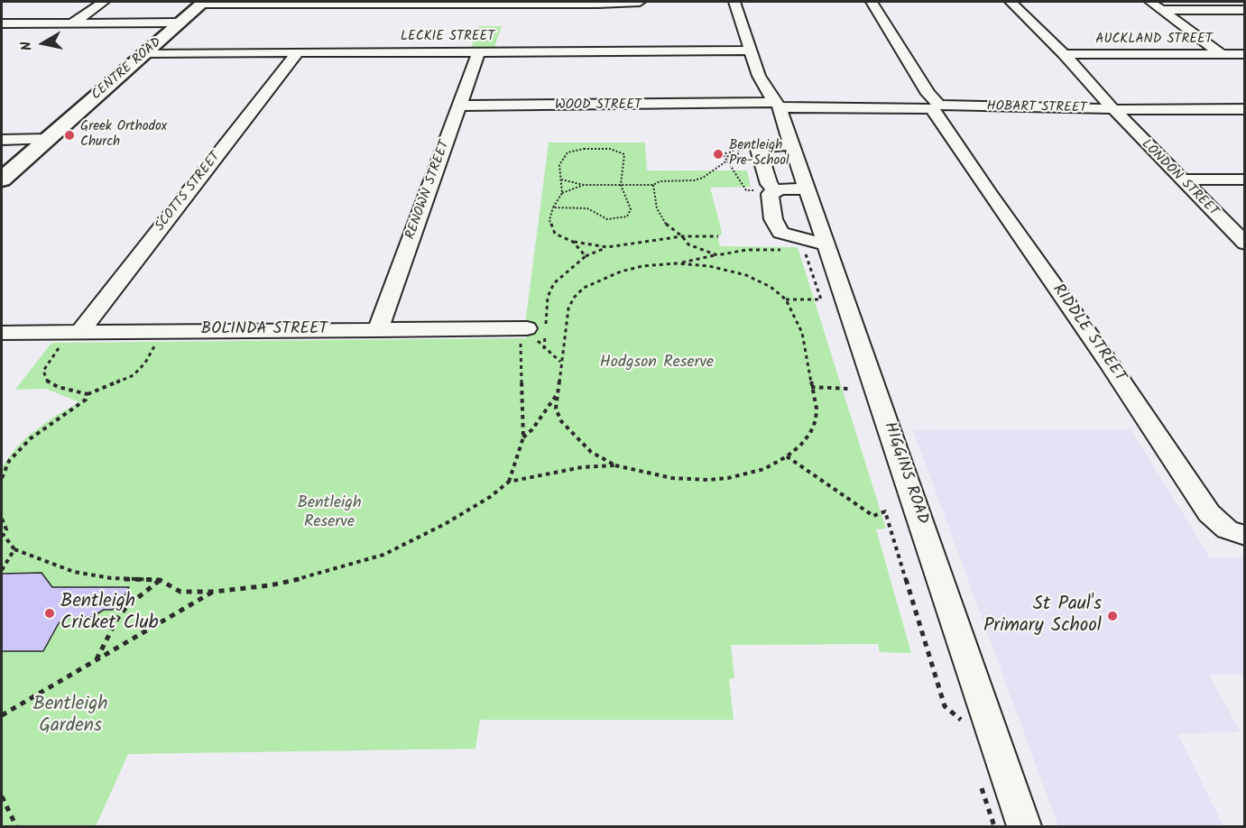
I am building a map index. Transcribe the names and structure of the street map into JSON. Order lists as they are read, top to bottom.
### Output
{
  "streets": {
    "main road": ["CENTRE ROAD"],
    "street": [
      "LECKIE STREET",
      "AUCKLAND STREET",
      "WOOD STREET",
      "HOBART STREET",
      "LONDON STREET",
      "RENOWN STREET",
      "SCOTTS STREET",
      "BOLINDA STREET",
      "RIDDLE STREET",
      "HIGGINS ROAD"
    ]
  },
  "crossings": [
    ["LECKIE STREET", "CENTRE ROAD"],
    ["LECKIE STREET", "RENOWN STREET"],
    ["LECKIE STREET", "SCOTTS STREET"],
    ["LECKIE STREET", "HIGGINS ROAD"],
    ["AUCKLAND STREET", "LONDON STREET"],
    ["WOOD STREET", "HOBART STREET"],
    ["WOOD STREET", "RENOWN STREET"],
    ["WOOD STREET", "HIGGINS ROAD"],
    ["HOBART STREET", "LONDON STREET"],
    ["HOBART STREET", "RIDDLE STREET"],
    ["HOBART STREET", "HIGGINS ROAD"],
    ["RENOWN STREET", "BOLINDA STREET"],
    ["SCOTTS STREET", "BOLINDA STREET"]
  ],
  "parks": ["Hodgson Reserve", "Bentleigh Reserve", "Bentleigh Gardens"],
  "places": [
    "Greek Orthodox Church",
    "Bentleigh Pre-School",
    "Bentleigh Cricket Club",
    "St Paul's Primary School"
  ],
  "north": "left"
}
